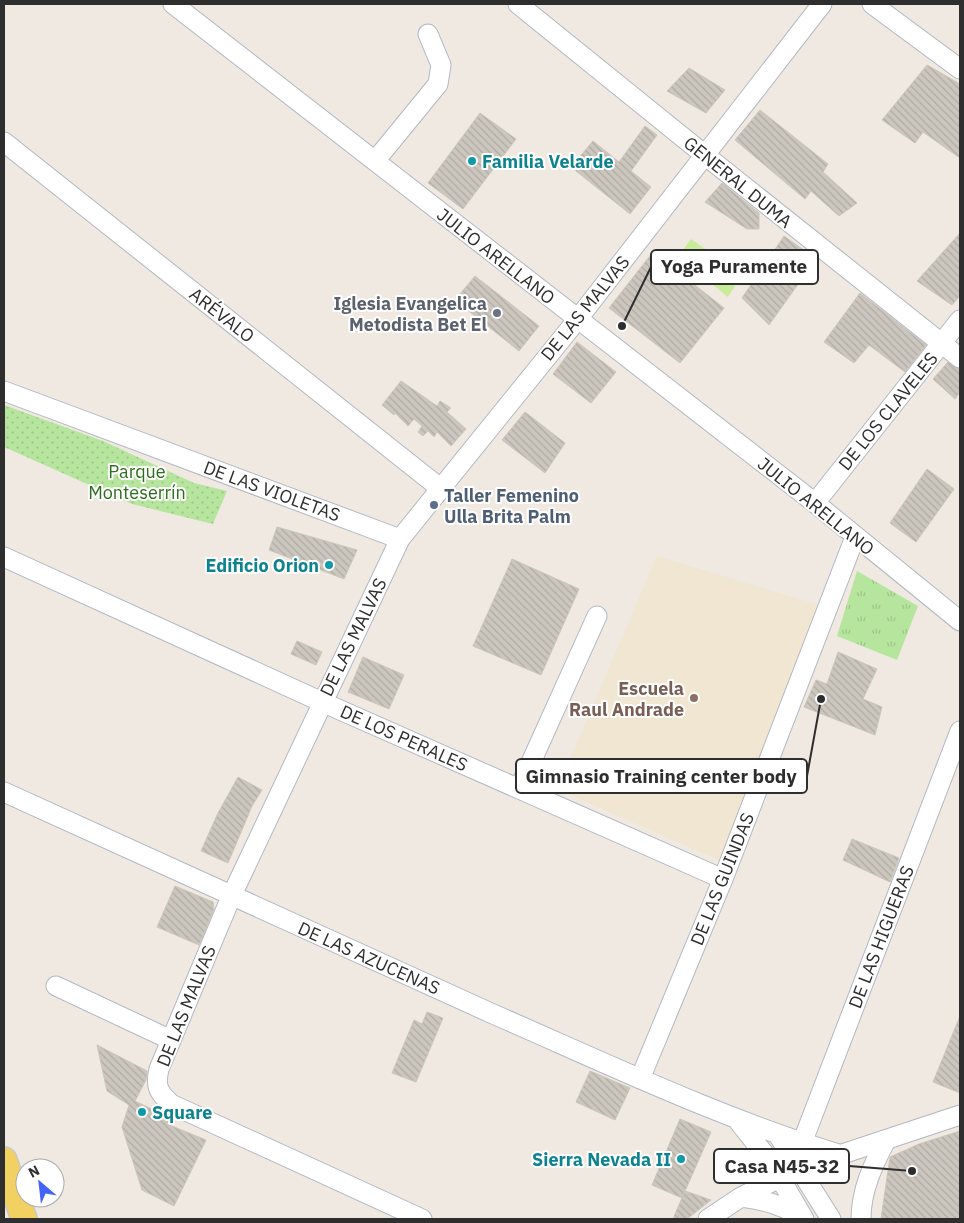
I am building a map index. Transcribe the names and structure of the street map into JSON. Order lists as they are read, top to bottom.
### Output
{
  "streets": {
    "street": [
      "GENERAL DUMA",
      "JULIO ARELLANO",
      "DE LAS MALVAS",
      "ARÉVALO",
      "DE LOS CLAVELES",
      "DE LAS VIOLETAS",
      "DE LOS PERALES",
      "DE LAS GUINDAS",
      "DE LAS HIGUERAS",
      "DE LAS AZUCENAS"
    ]
  },
  "crossings": [
    ["GENERAL DUMA", "DE LAS MALVAS"],
    ["GENERAL DUMA", "DE LOS CLAVELES"],
    ["JULIO ARELLANO", "DE LAS MALVAS"],
    ["JULIO ARELLANO", "DE LOS CLAVELES"],
    ["JULIO ARELLANO", "DE LAS GUINDAS"],
    ["DE LAS MALVAS", "ARÉVALO"],
    ["DE LAS MALVAS", "DE LAS VIOLETAS"],
    ["DE LAS MALVAS", "DE LOS PERALES"],
    ["DE LAS MALVAS", "DE LAS AZUCENAS"],
    ["DE LOS PERALES", "DE LAS GUINDAS"],
    ["DE LAS GUINDAS", "DE LAS AZUCENAS"],
    ["DE LAS HIGUERAS", "DE LAS AZUCENAS"]
  ],
  "parks": ["Parque Monteserrín"],
  "places": [
    "Familia Velarde",
    "Iglesia Evangelica Metodista Bet El",
    "Yoga Puramente",
    "Taller Femenino Ulla Brita Palm",
    "Edificio Orion",
    "Escuela Raul Andrade",
    "Gimnasio Training center body",
    "Square",
    "Sierra Nevada II",
    "Casa N45-32"
  ],
  "north": "top left"
}
